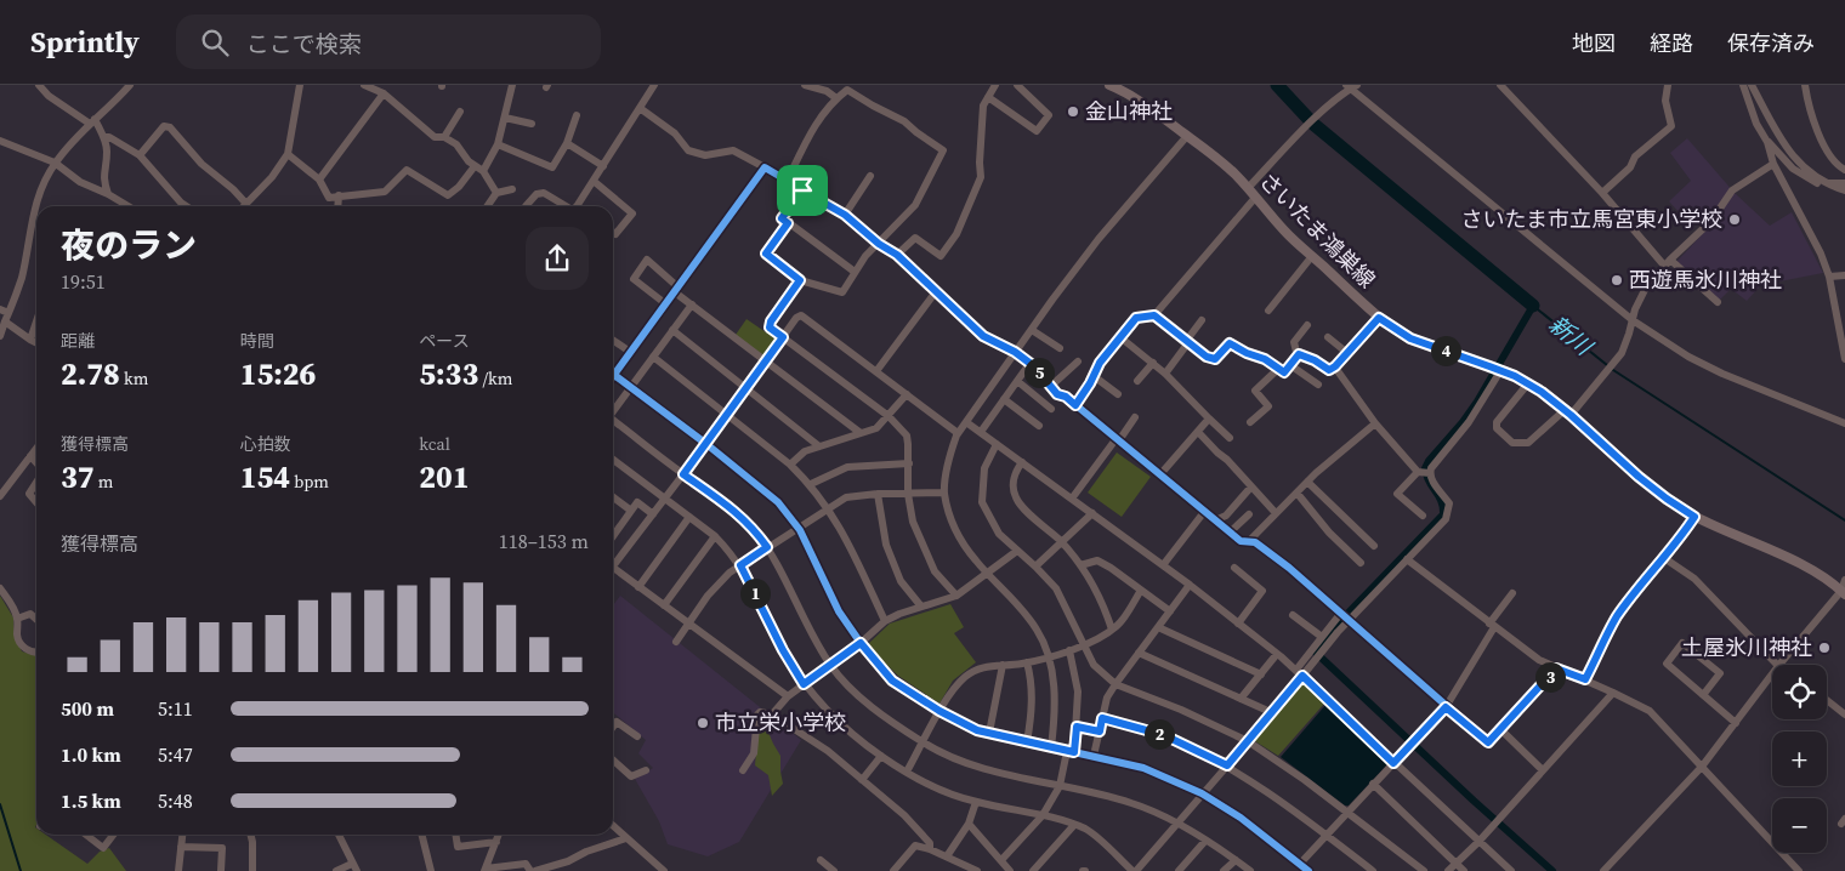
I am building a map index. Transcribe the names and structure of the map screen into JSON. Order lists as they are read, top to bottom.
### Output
{
  "streets": {
    "main road": ["さいたま鴻巣線"]
  },
  "water": ["新川"],
  "places": [
    "金山神社",
    "さいたま市立馬宮東小学校",
    "西遊馬氷川神社",
    "土屋氷川神社",
    "市立栄小学校"
  ],
  "page": {
    "header": "Sprintly",
    "search": "ここで検索",
    "nav": ["地図", "経路", "保存済み"],
    "heading": ["夜のラン", "19:51"],
    "stats": [
      ["距離", "2.78 km"],
      ["時間", "15:26"],
      ["ペース", "5:33 /km"],
      ["獲得標高", "37 m"],
      ["心拍数", "154 bpm"],
      ["kcal", "201"]
    ],
    "pins": [
      "4",
      "5",
      "1",
      "3",
      "2"
    ],
    "chart": ["獲得標高", "118–153 m"],
    "map_buttons": ["+", "−"],
    "list": [
      {
        "name": "500 m",
        "note": "5:11"
      },
      {
        "name": "1.0 km",
        "note": "5:47"
      },
      {
        "name": "1.5 km",
        "note": "5:48"
      }
    ]
  }
}
